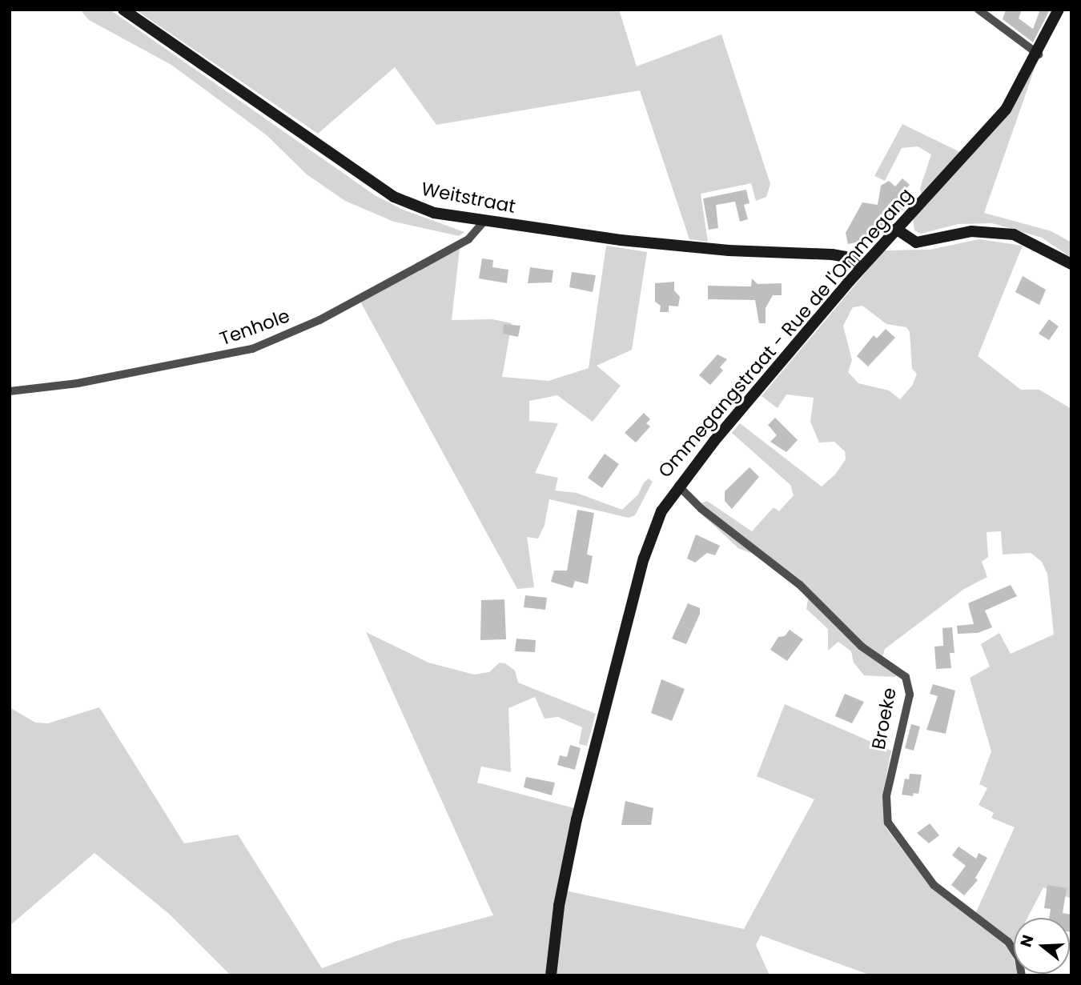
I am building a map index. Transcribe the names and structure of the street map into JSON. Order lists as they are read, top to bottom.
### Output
{
  "streets": {
    "main road": ["Weitstraat", "Ommegangstraat - Rue de l'Ommegang"],
    "street": ["Tenhole", "Broeke"]
  },
  "crossings": [
    ["Weitstraat", "Tenhole"],
    ["Weitstraat", "Ommegangstraat - Rue de l'Ommegang"],
    ["Ommegangstraat - Rue de l'Ommegang", "Broeke"]
  ],
  "north": "left"
}
